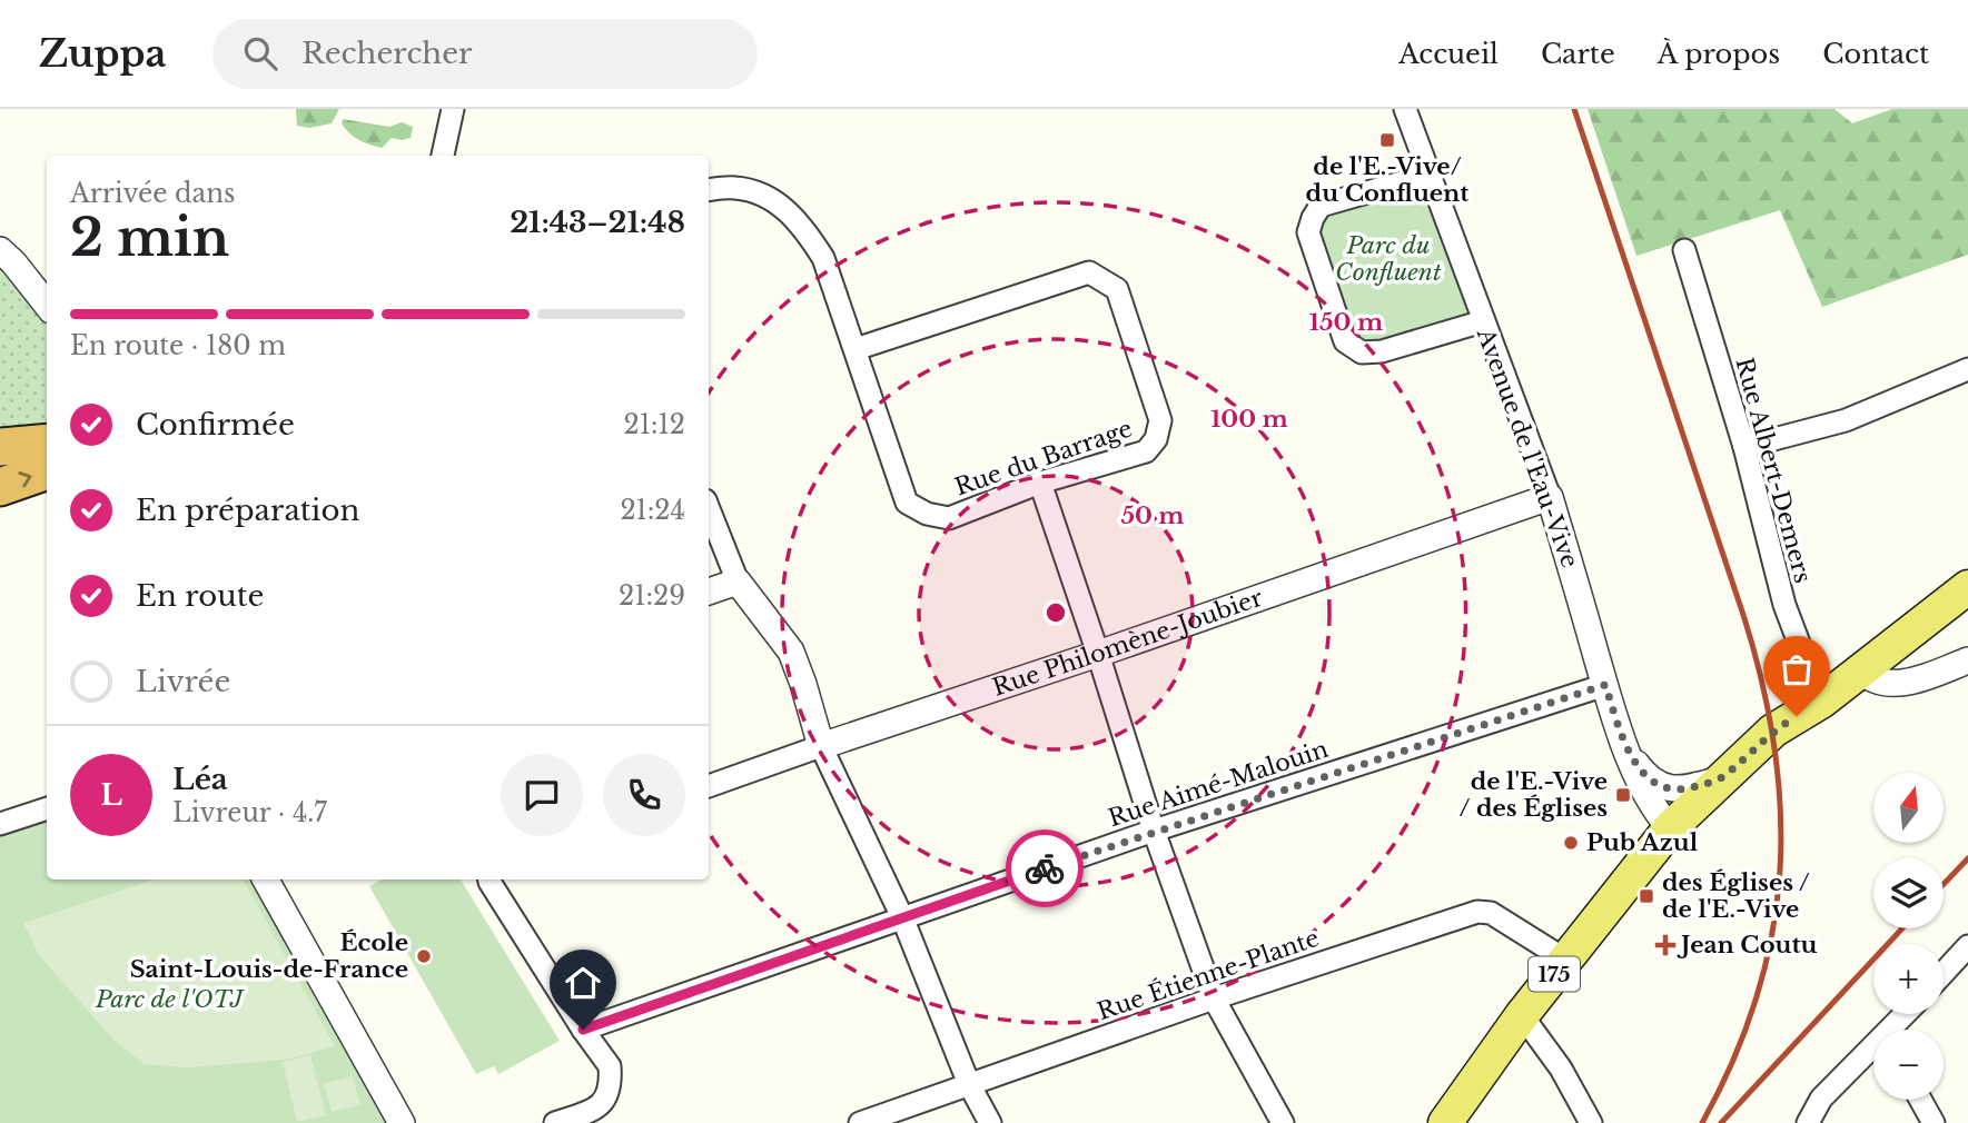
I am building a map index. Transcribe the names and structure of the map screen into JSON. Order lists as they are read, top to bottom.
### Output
{
  "streets": {
    "main road": ["175"],
    "street": [
      "Avenue de l'Eau-Vive",
      "Rue du Barrage",
      "Rue Albert-Demers",
      "Rue Philomène-Joubier",
      "Rue Aimé-Malouin",
      "Rue Étienne-Plante"
    ]
  },
  "crossings": [
    ["Avenue de l'Eau-Vive", "Rue Philomène-Joubier"],
    ["Avenue de l'Eau-Vive", "Rue Aimé-Malouin"],
    ["Avenue de l'Eau-Vive", "175"],
    ["Rue Albert-Demers", "175"],
    ["175", "Rue Étienne-Plante"]
  ],
  "parks": ["Parc du Confluent", "Parc de l'OTJ"],
  "places": {
    "transit": ["de l'E.-Vive/ du Confluent", "de l'E.-Vive / des Églises", "des Églises / de l'E.-Vive"],
    "other": ["Pub Azul", "École Saint-Louis-de-France"],
    "health": ["Jean Coutu"]
  },
  "north": "top",
  "page": {
    "header": "Zuppa",
    "search": "Rechercher",
    "nav": [
      "Accueil",
      "Carte",
      "À propos",
      "Contact"
    ],
    "heading": ["2 min", "Arrivée dans", "21:43–21:48"],
    "panel": ["Léa", "Livreur · 4.7"],
    "bar": "En route · 180 m",
    "list": [
      ["Confirmée", "21:12"],
      ["En préparation", "21:24"],
      ["En route", "21:29"],
      "Livrée"
    ],
    "round": "L",
    "map_buttons": ["+", "−"]
  },
  "rings": ["150 m", "100 m", "50 m"]
}
